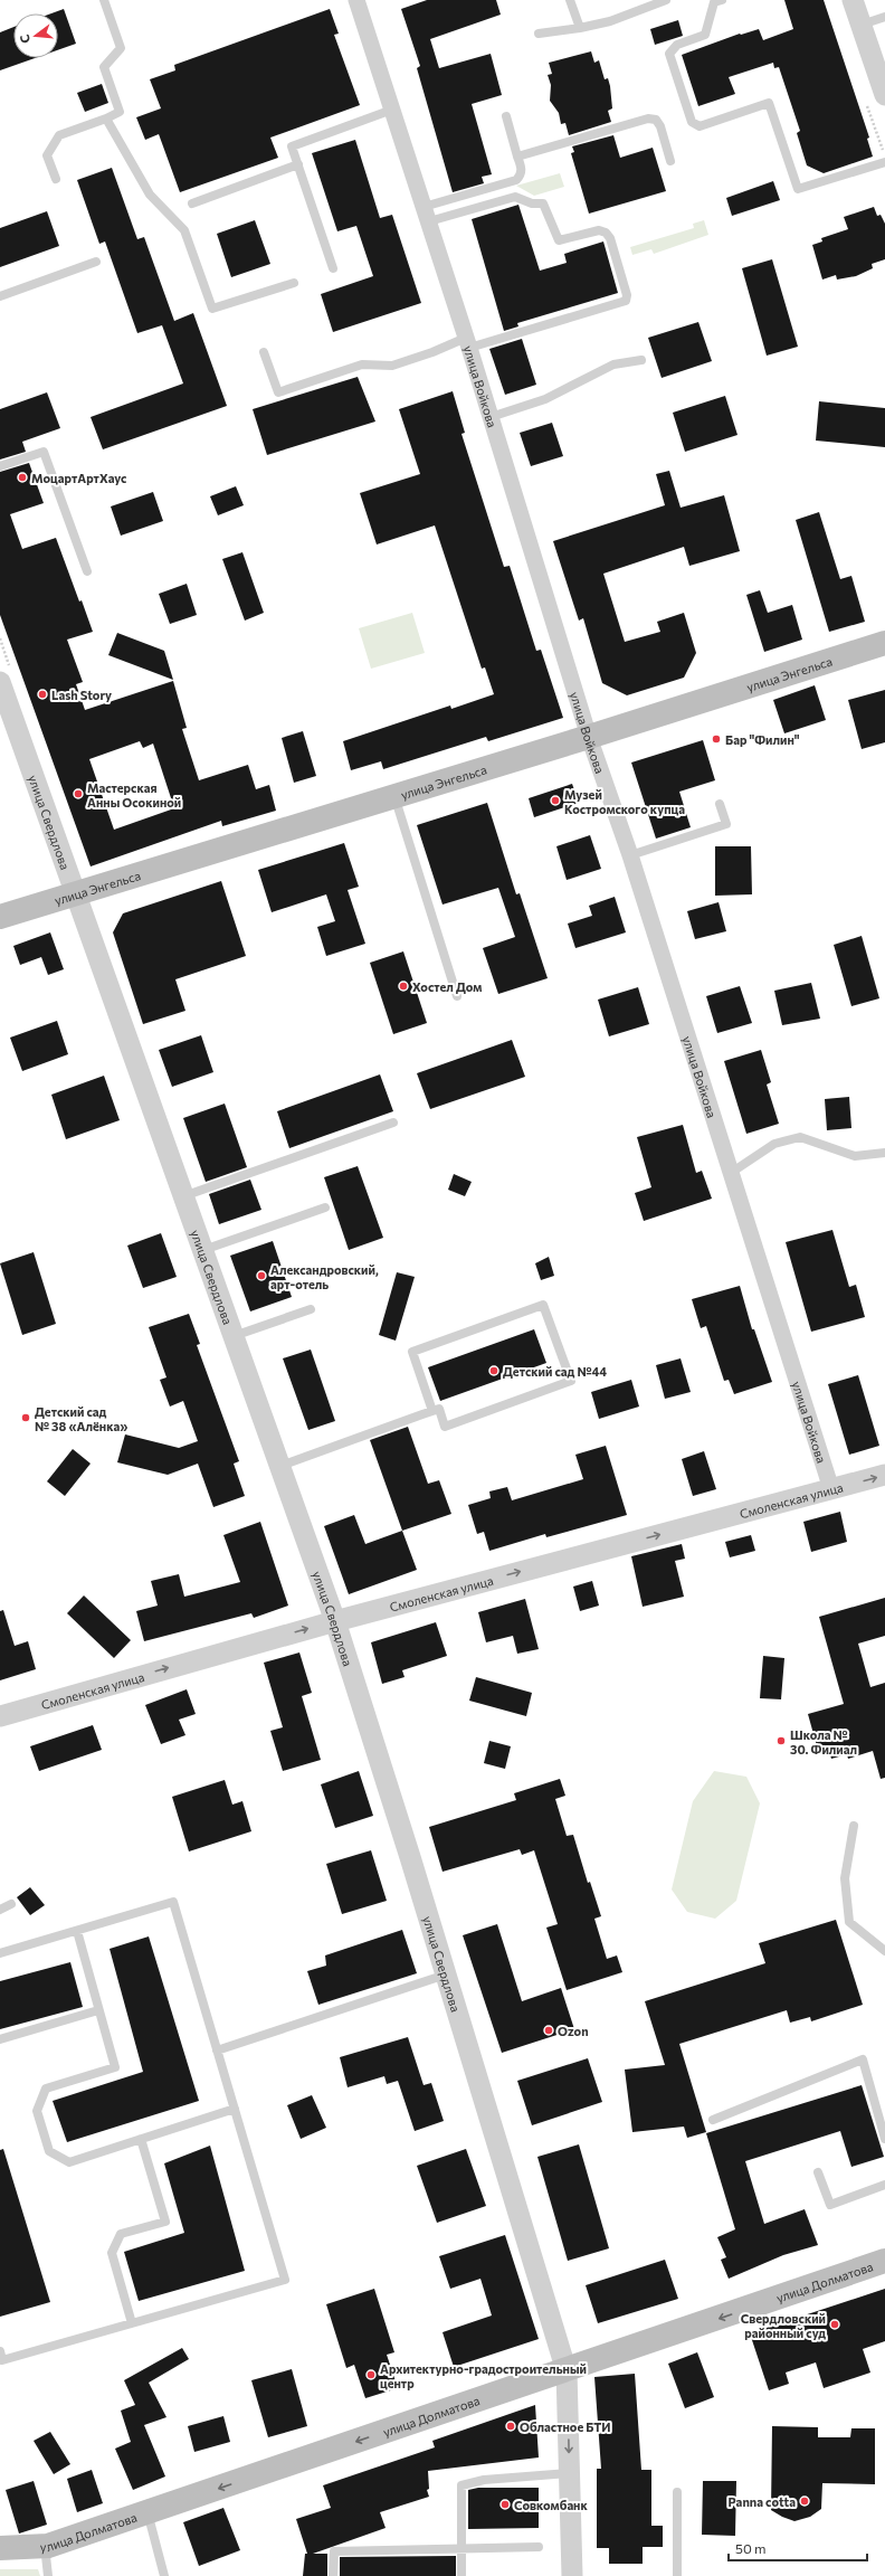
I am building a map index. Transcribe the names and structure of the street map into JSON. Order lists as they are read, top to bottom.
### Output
{
  "streets": {
    "main road": ["улица Энгельса", "улица Долматова"],
    "street": ["улица Войкова", "улица Свердлова", "Смоленская улица"]
  },
  "crossings": [
    ["улица Войкова", "улица Энгельса"],
    ["улица Войкова", "Смоленская улица"],
    ["улица Энгельса", "улица Свердлова"],
    ["улица Свердлова", "Смоленская улица"],
    ["улица Свердлова", "улица Долматова"]
  ],
  "one_way": ["Смоленская улица", "улица Долматова"],
  "places": [
    "МоцартАртХаус",
    "Lash Story",
    "Бар \"Филин\"",
    "Мастерская Анны Осокиной",
    "Музей Костромского купца",
    "Хостел Дом",
    "Александровский, арт-отель",
    "Детский сад №44",
    "Детский сад № 38 «Алёнка»",
    "Школа № 30. Филиал",
    "Ozon",
    "Свердловский районный суд",
    "Архитектурно-градостроительный центр",
    "Областное БТИ",
    "Panna cotta",
    "Совкомбанк"
  ],
  "scale_bar": "50 m",
  "north": "left"
}
